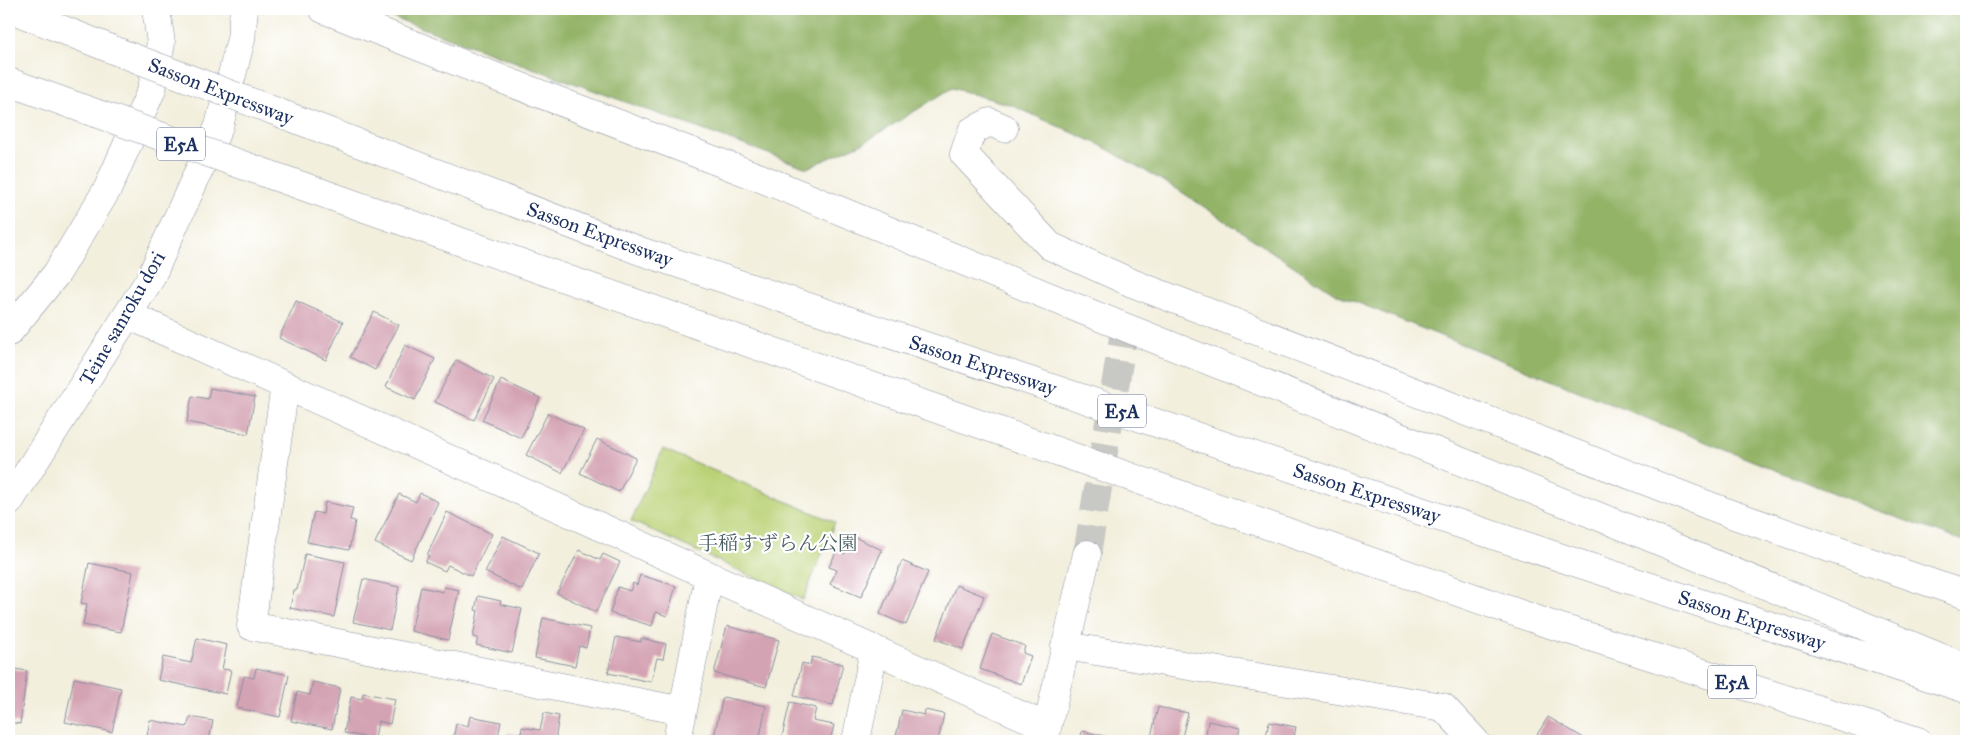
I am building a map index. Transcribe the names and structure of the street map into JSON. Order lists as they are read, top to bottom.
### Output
{
  "streets": {
    "main road": ["Sasson Expressway", "E5A", "Teine sanroku dori"]
  },
  "parks": ["手稲すずらん公園"]
}
